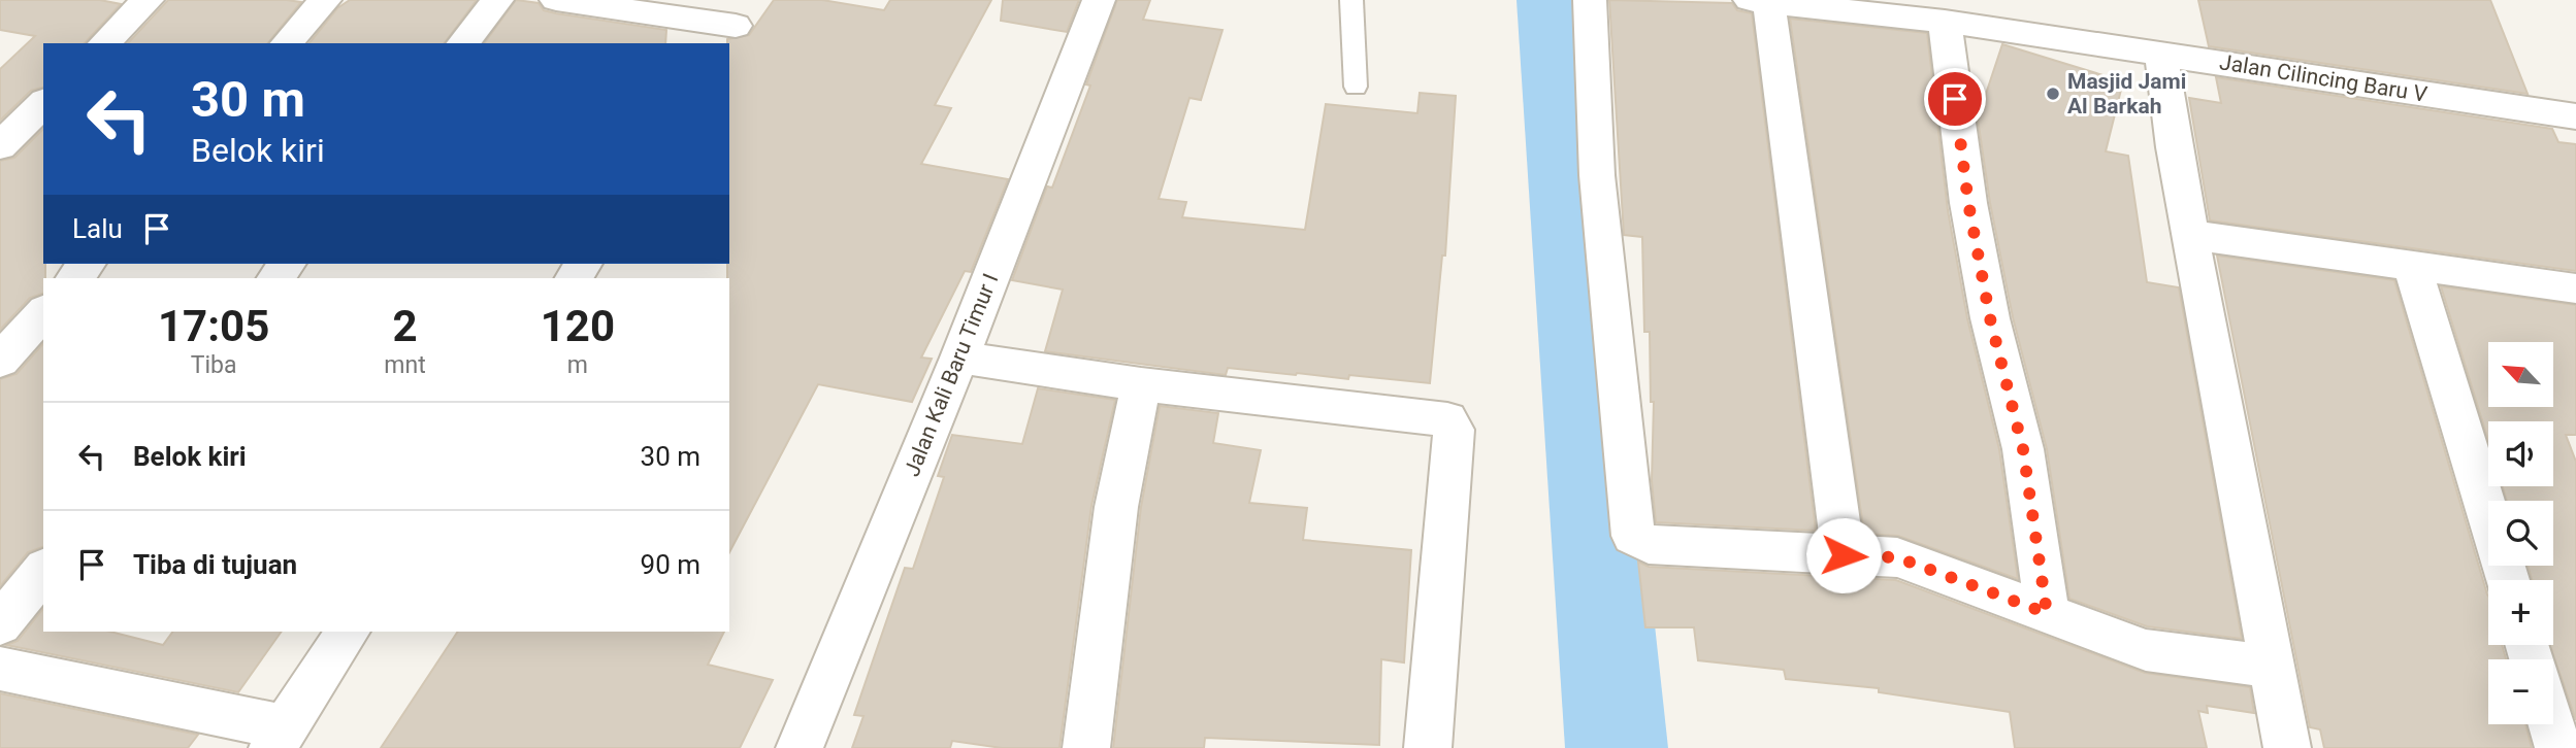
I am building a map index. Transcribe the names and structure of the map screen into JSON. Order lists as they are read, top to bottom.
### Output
{
  "streets": {
    "street": ["Jalan Cilincing Baru V", "Jalan Kali Baru Timur I"]
  },
  "places": ["Masjid Jami Al Barkah"],
  "north": "top left",
  "page": {
    "turn": ["30 m", "Belok kiri"],
    "then": "Lalu",
    "eta": [
      "17:05",
      "Tiba",
      "2",
      "mnt",
      "120",
      "m"
    ],
    "map_buttons": ["+", "−"],
    "list": [
      {
        "name": "Belok kiri",
        "value": "30 m"
      },
      {
        "name": "Tiba di tujuan",
        "value": "90 m"
      }
    ]
  }
}
